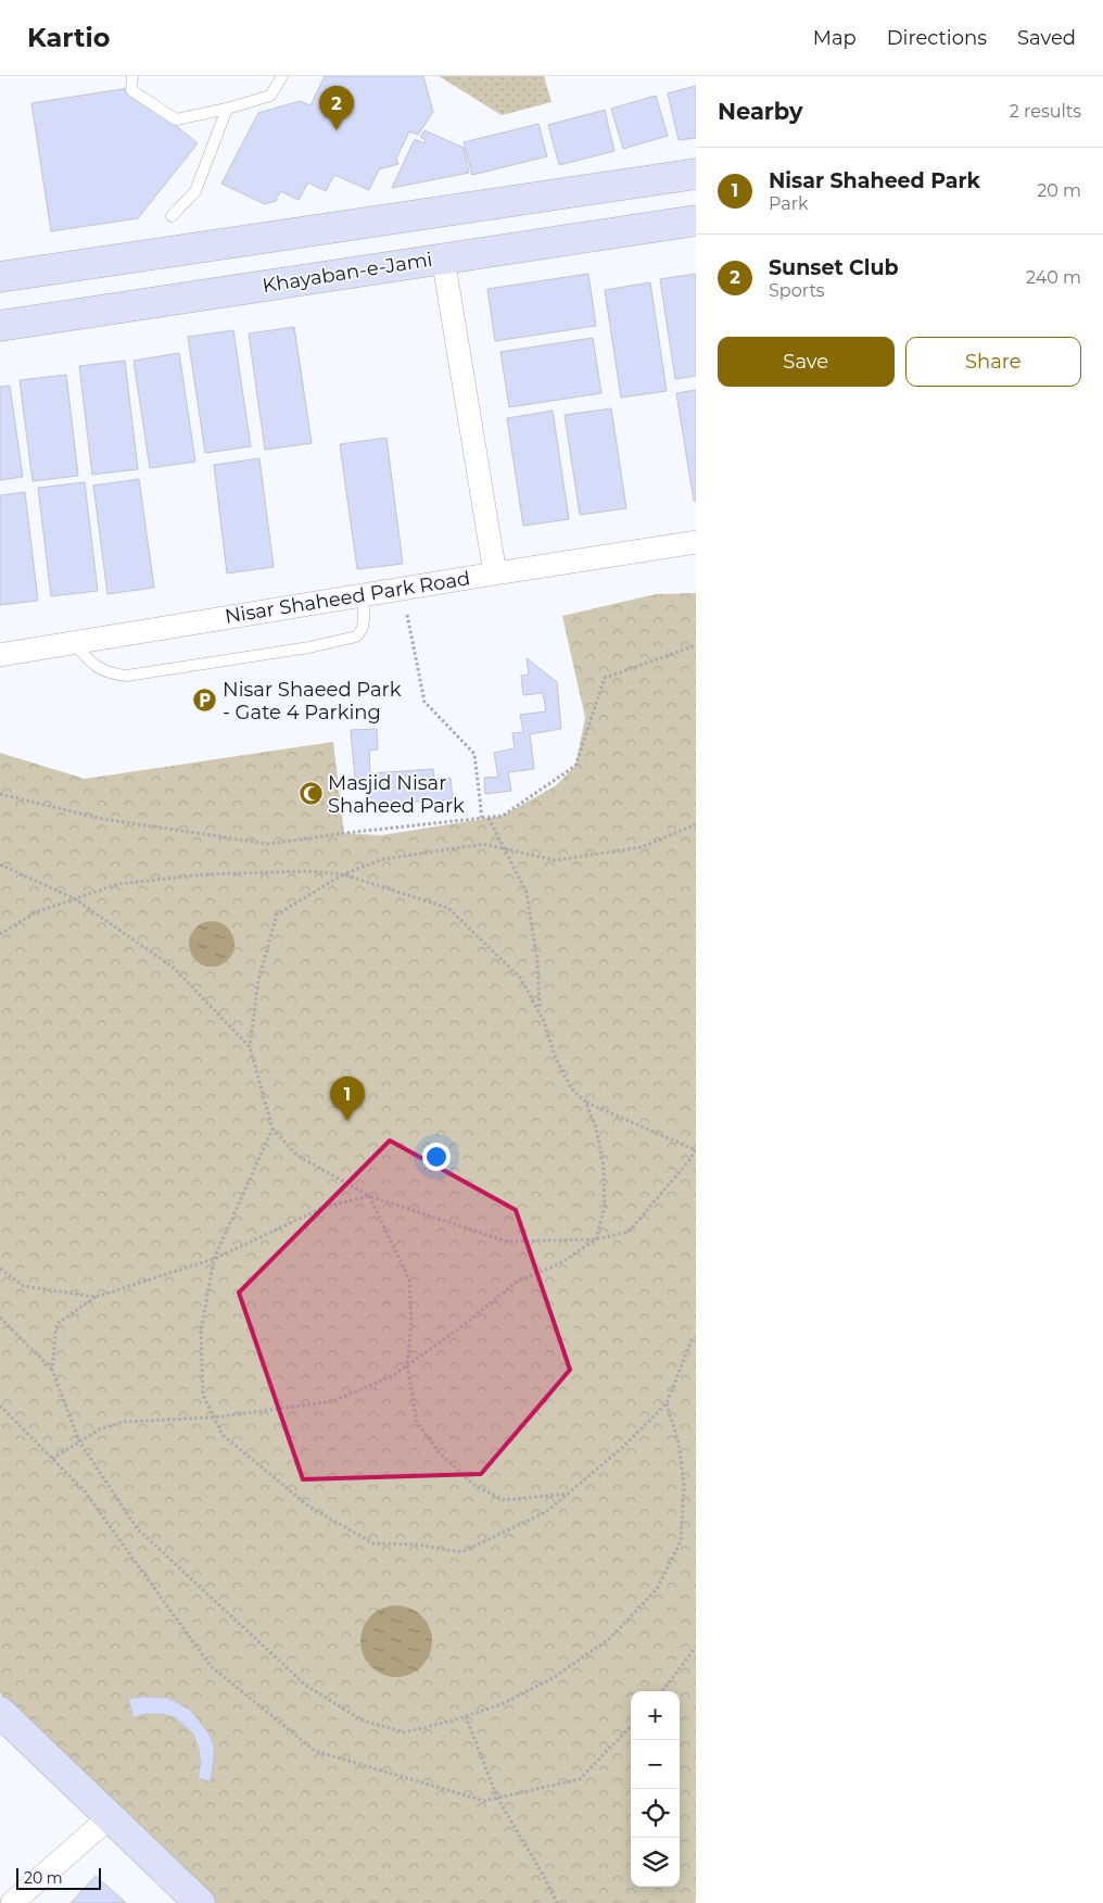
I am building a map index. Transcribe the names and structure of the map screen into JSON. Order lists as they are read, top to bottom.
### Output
{
  "streets": {
    "main road": ["Khayaban-e-Jami"],
    "street": ["Nisar Shaheed Park Road"]
  },
  "places": {
    "parking": ["Nisar Shaeed Park - Gate 4 Parking"],
    "mosque": ["Masjid Nisar Shaheed Park"]
  },
  "scale_bar": "20 m",
  "page": {
    "header": "Kartio",
    "nav": ["Map", "Directions", "Saved"],
    "heading": ["Nearby", "2 results"],
    "pins": ["2", "1"],
    "list": [
      {
        "mark": "1",
        "name": "Nisar Shaheed Park",
        "note": "Park",
        "value": "20 m"
      },
      {
        "mark": "2",
        "name": "Sunset Club",
        "note": "Sports",
        "value": "240 m"
      }
    ],
    "buttons": ["Save", "Share"],
    "map_buttons": ["+", "−"],
    "scale": "20 m"
  }
}
